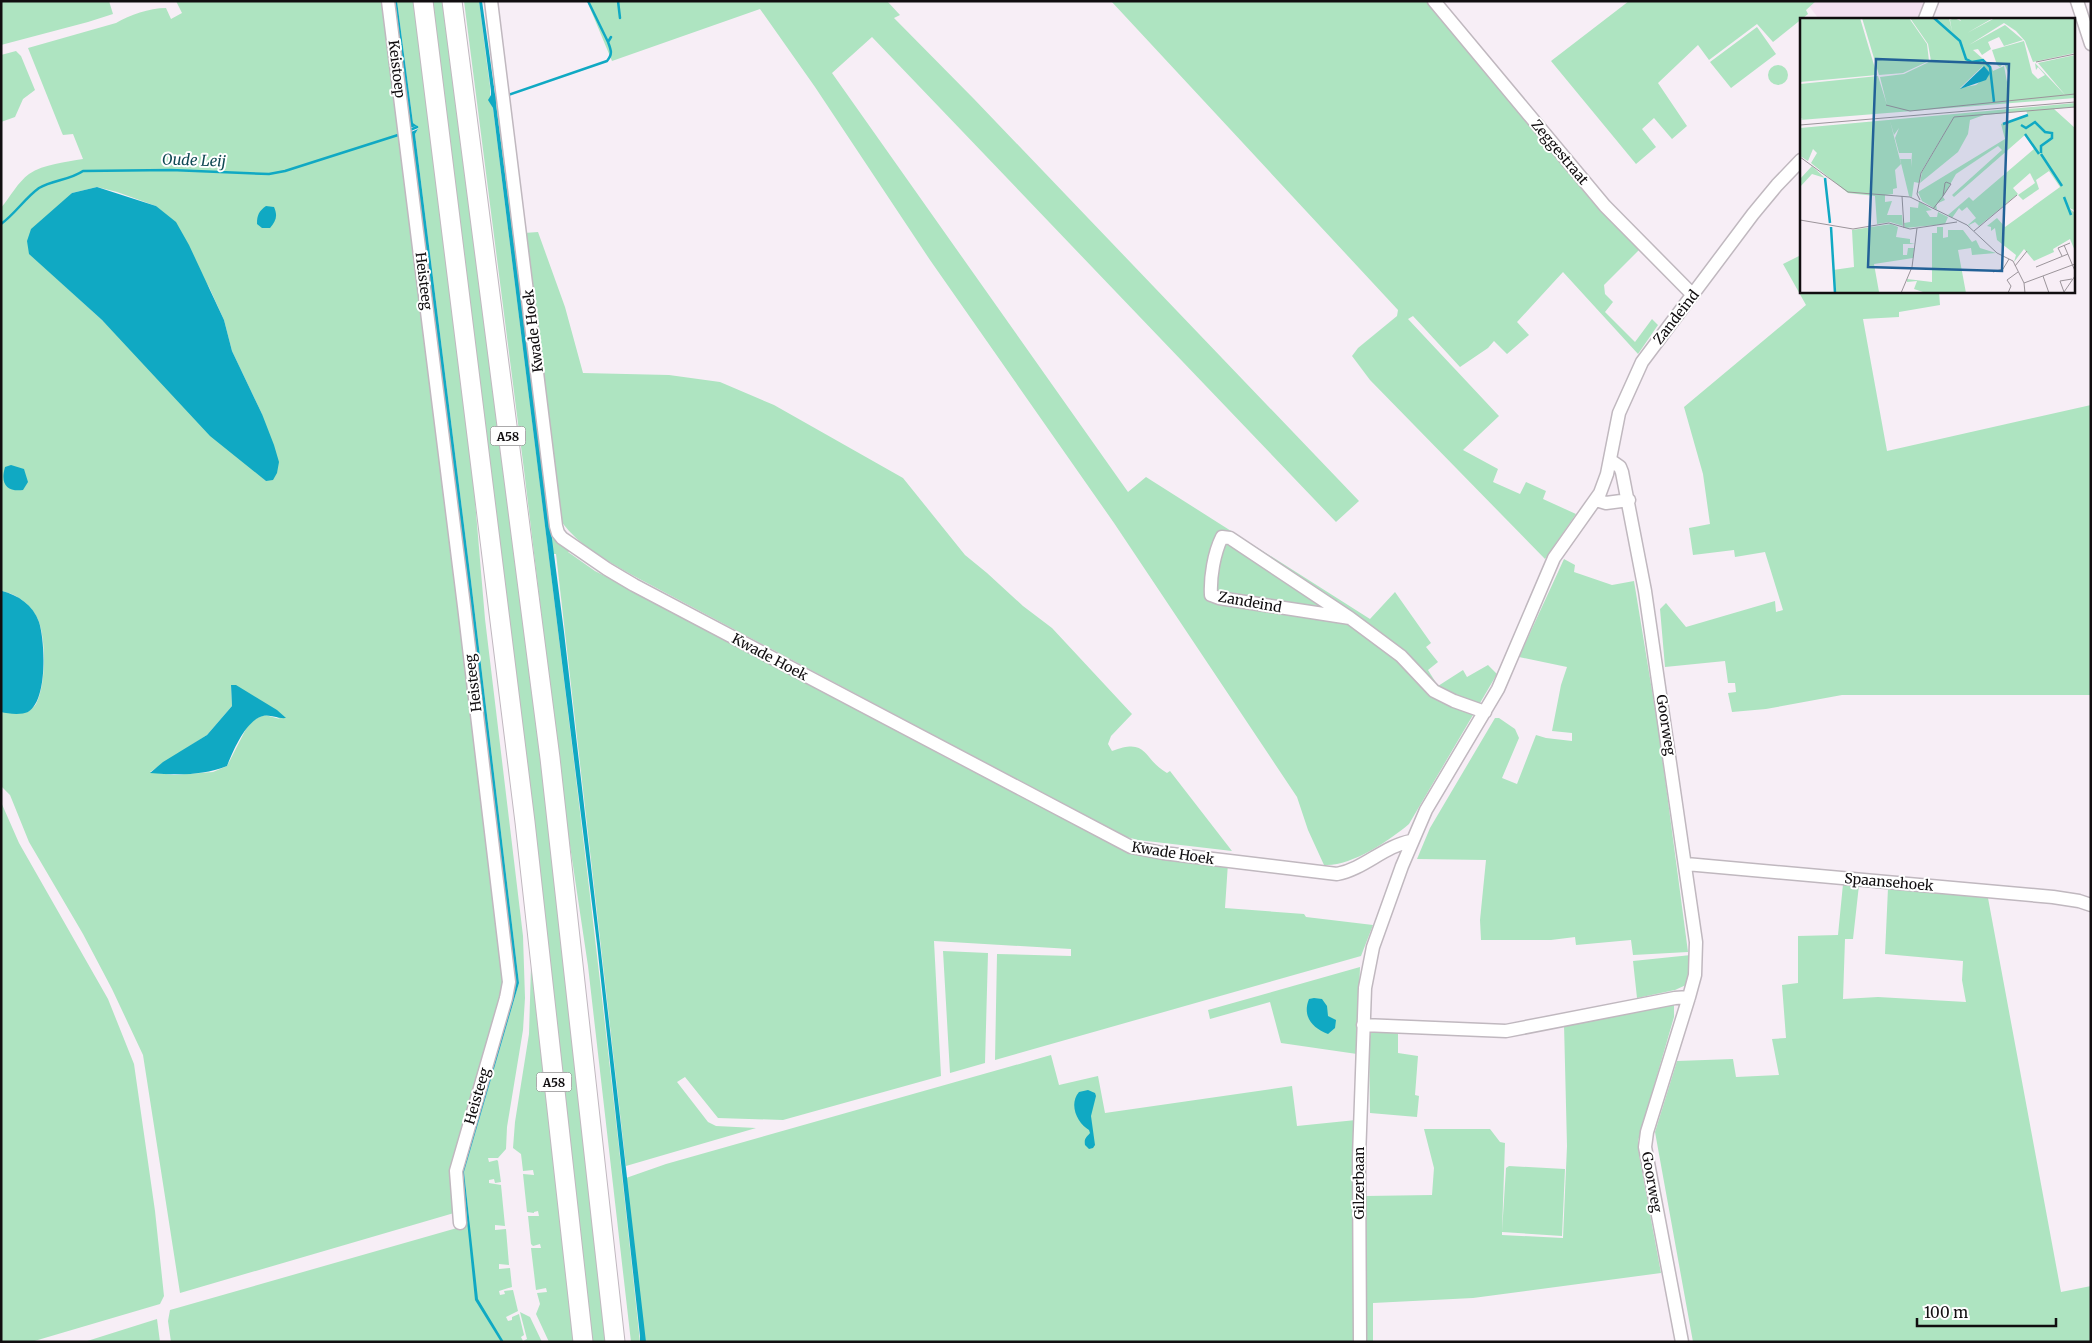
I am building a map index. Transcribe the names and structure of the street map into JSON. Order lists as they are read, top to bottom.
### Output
{
  "streets": {
    "highway": ["A58"],
    "street": [
      "Keistoep",
      "Zeggestraat",
      "Heisteeg",
      "Zandeind",
      "Kwade Hoek",
      "Goorweg",
      "Spaansehoek",
      "Gilzerbaan"
    ]
  },
  "crossings": [
    ["Keistoep", "Heisteeg"],
    ["Zeggestraat", "Zandeind"],
    ["Zandeind", "Kwade Hoek"],
    ["Zandeind", "Goorweg"],
    ["Zandeind", "Gilzerbaan"],
    ["Goorweg", "Spaansehoek"]
  ],
  "water": ["Oude Leij"],
  "scale_bar": "100 m"
}
